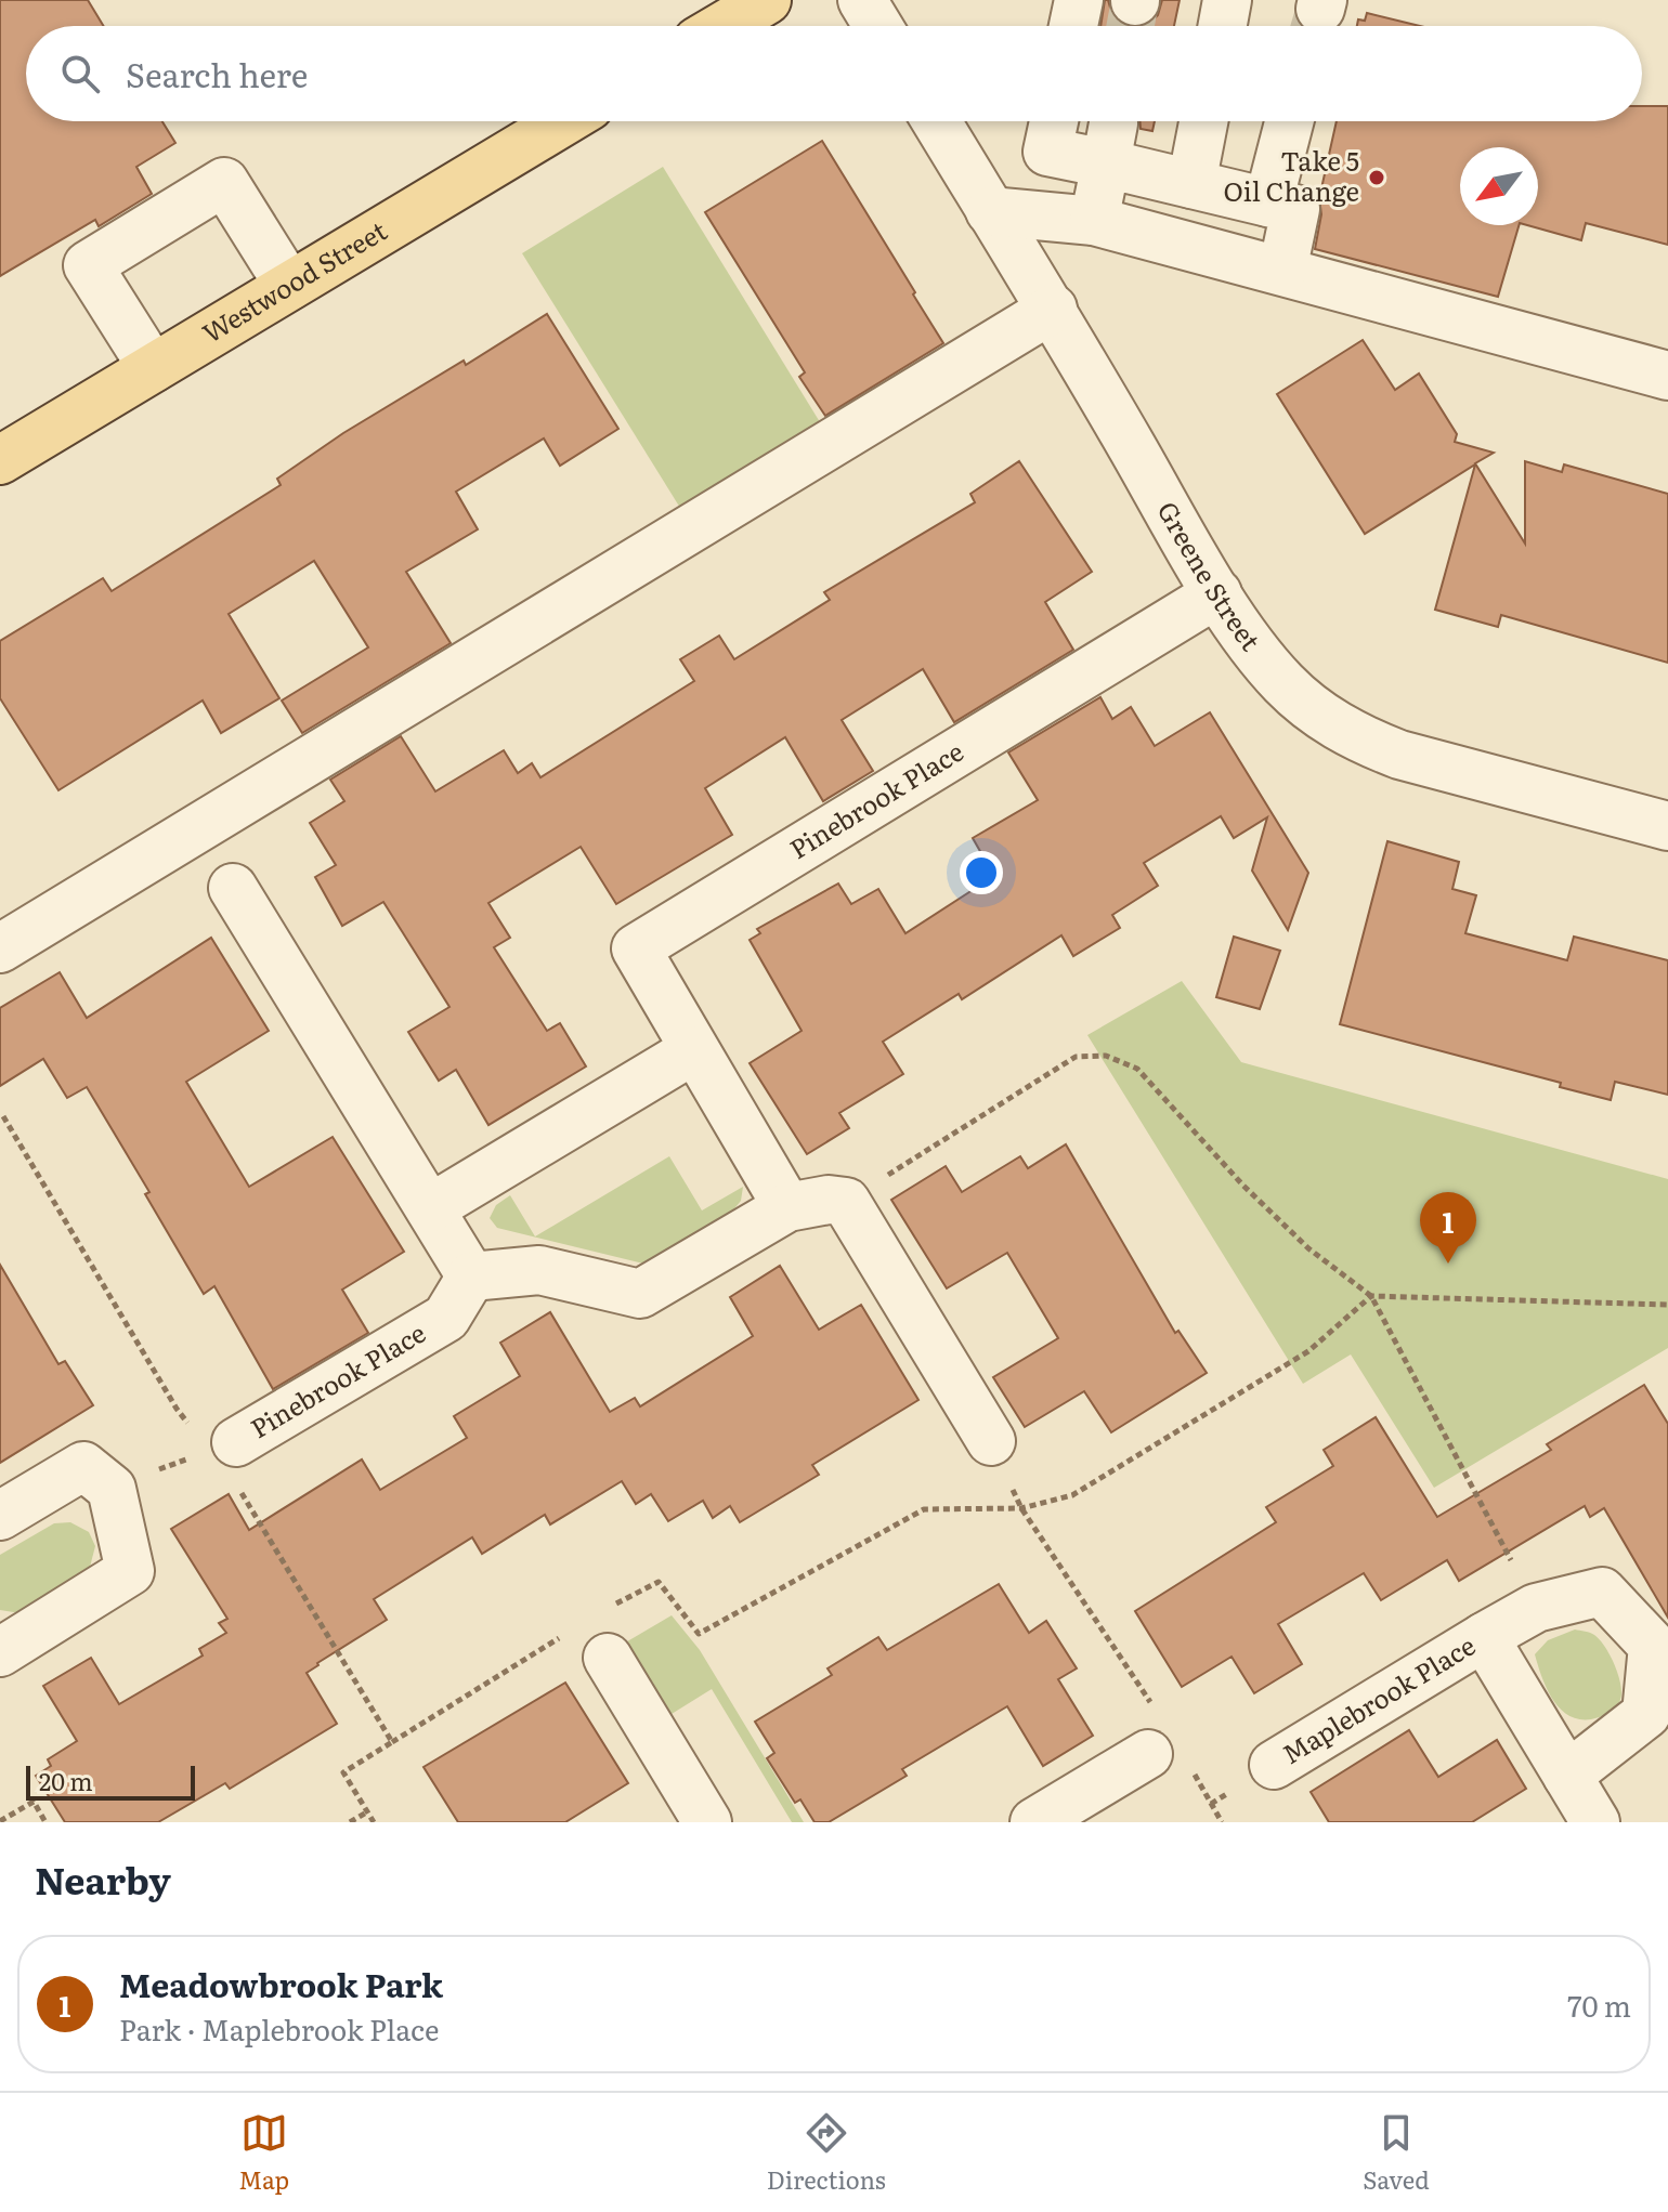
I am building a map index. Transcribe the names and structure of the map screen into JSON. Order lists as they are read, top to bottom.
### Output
{
  "streets": {
    "main road": ["Westwood Street"],
    "street": ["Greene Street", "Pinebrook Place", "Maplebrook Place"]
  },
  "crossings": [
    ["Greene Street", "Pinebrook Place"]
  ],
  "places": ["Take 5 Oil Change"],
  "scale_bar": "20 m",
  "north": "bottom left",
  "page": {
    "search": "Search here",
    "pins": "1",
    "scale": "20 m",
    "heading": "Nearby",
    "list": [
      {
        "mark": "1",
        "name": "Meadowbrook Park",
        "note": "Park · Maplebrook Place",
        "value": "70 m"
      }
    ],
    "nav": ["Map", "Directions", "Saved"]
  }
}
